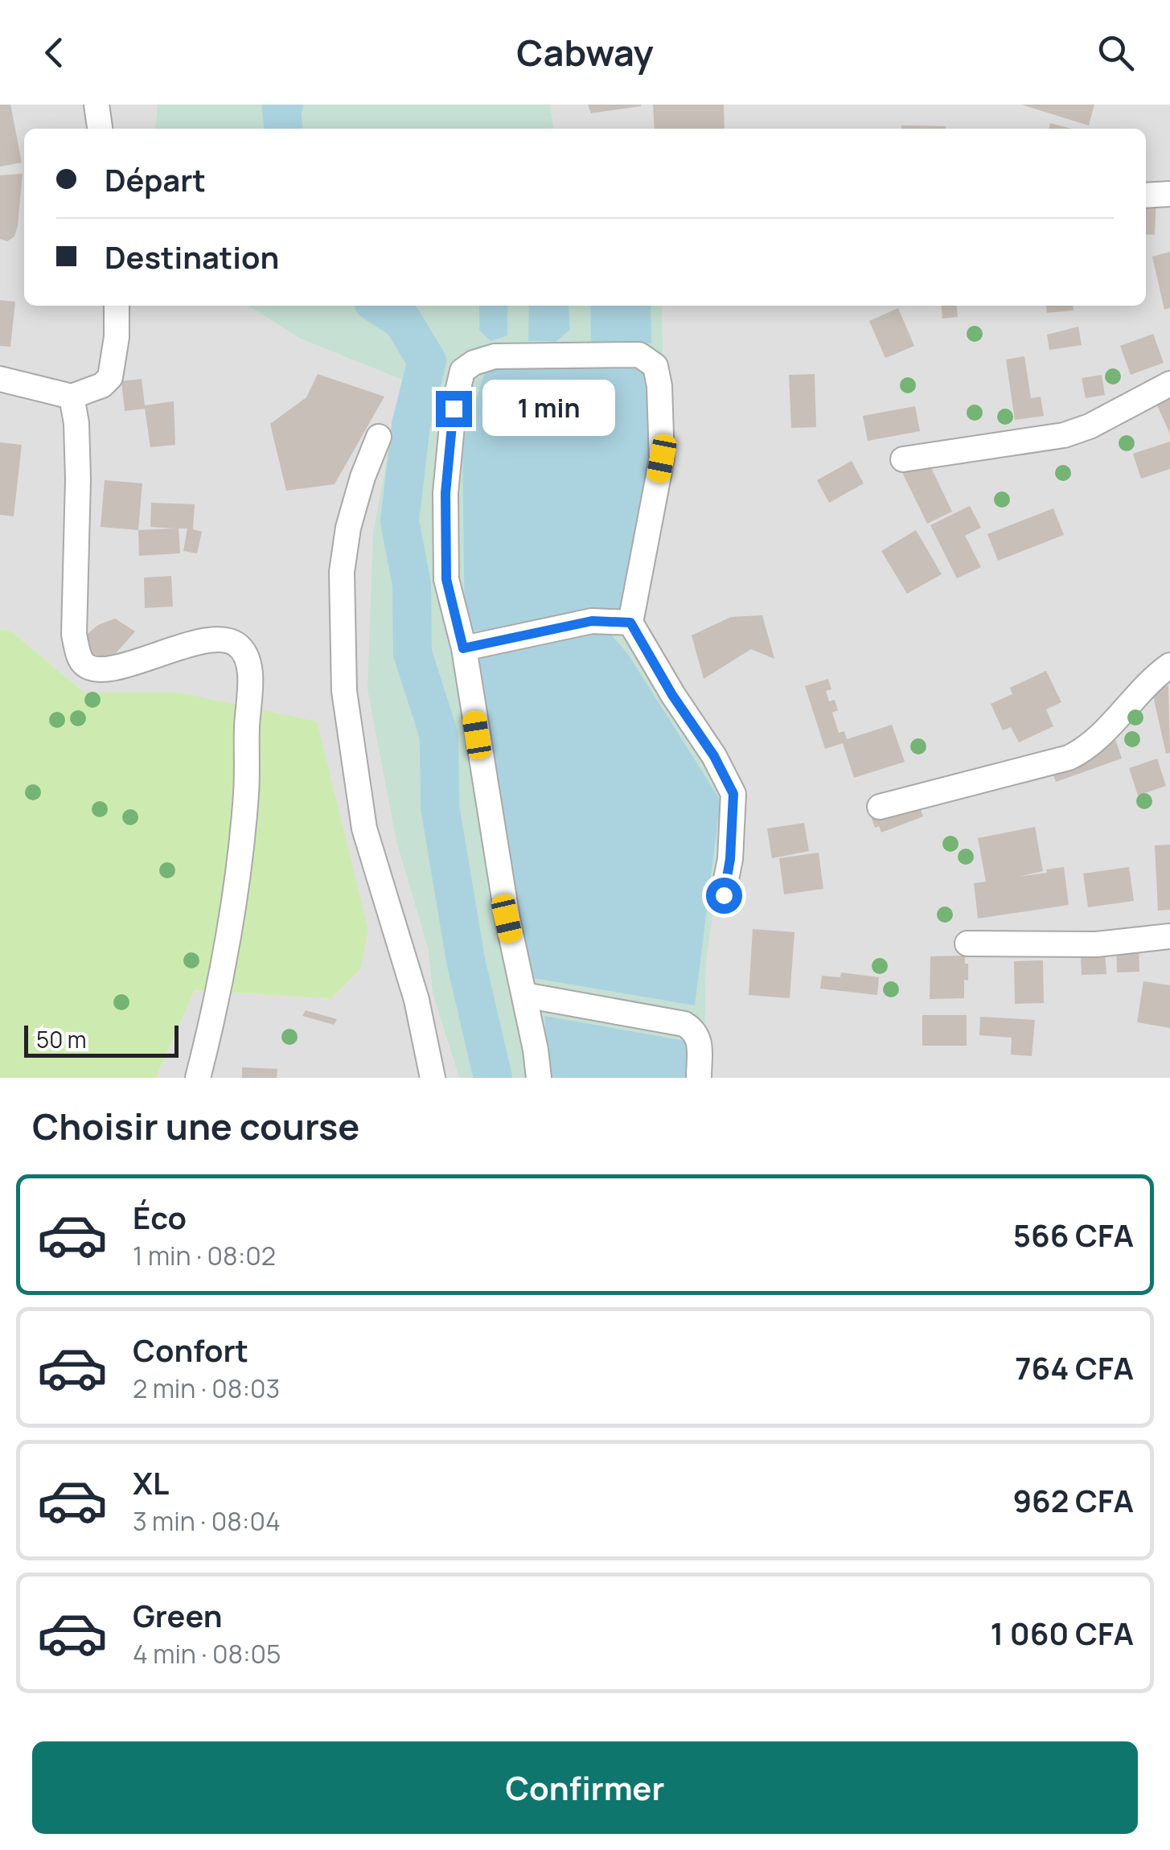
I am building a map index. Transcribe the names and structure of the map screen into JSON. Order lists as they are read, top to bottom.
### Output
{
  "scale_bar": "50 m",
  "page": {
    "header": "Cabway",
    "banner": ["Départ", "Destination"],
    "bubble": "1 min",
    "scale": "50 m",
    "heading": "Choisir une course",
    "list": [
      {
        "name": "Éco",
        "note": "1 min · 08:02",
        "value": "566 CFA"
      },
      {
        "name": "Confort",
        "note": "2 min · 08:03",
        "value": "764 CFA"
      },
      {
        "name": "XL",
        "note": "3 min · 08:04",
        "value": "962 CFA"
      },
      {
        "name": "Green",
        "note": "4 min · 08:05",
        "value": "1 060 CFA"
      }
    ],
    "buttons": "Confirmer"
  }
}
